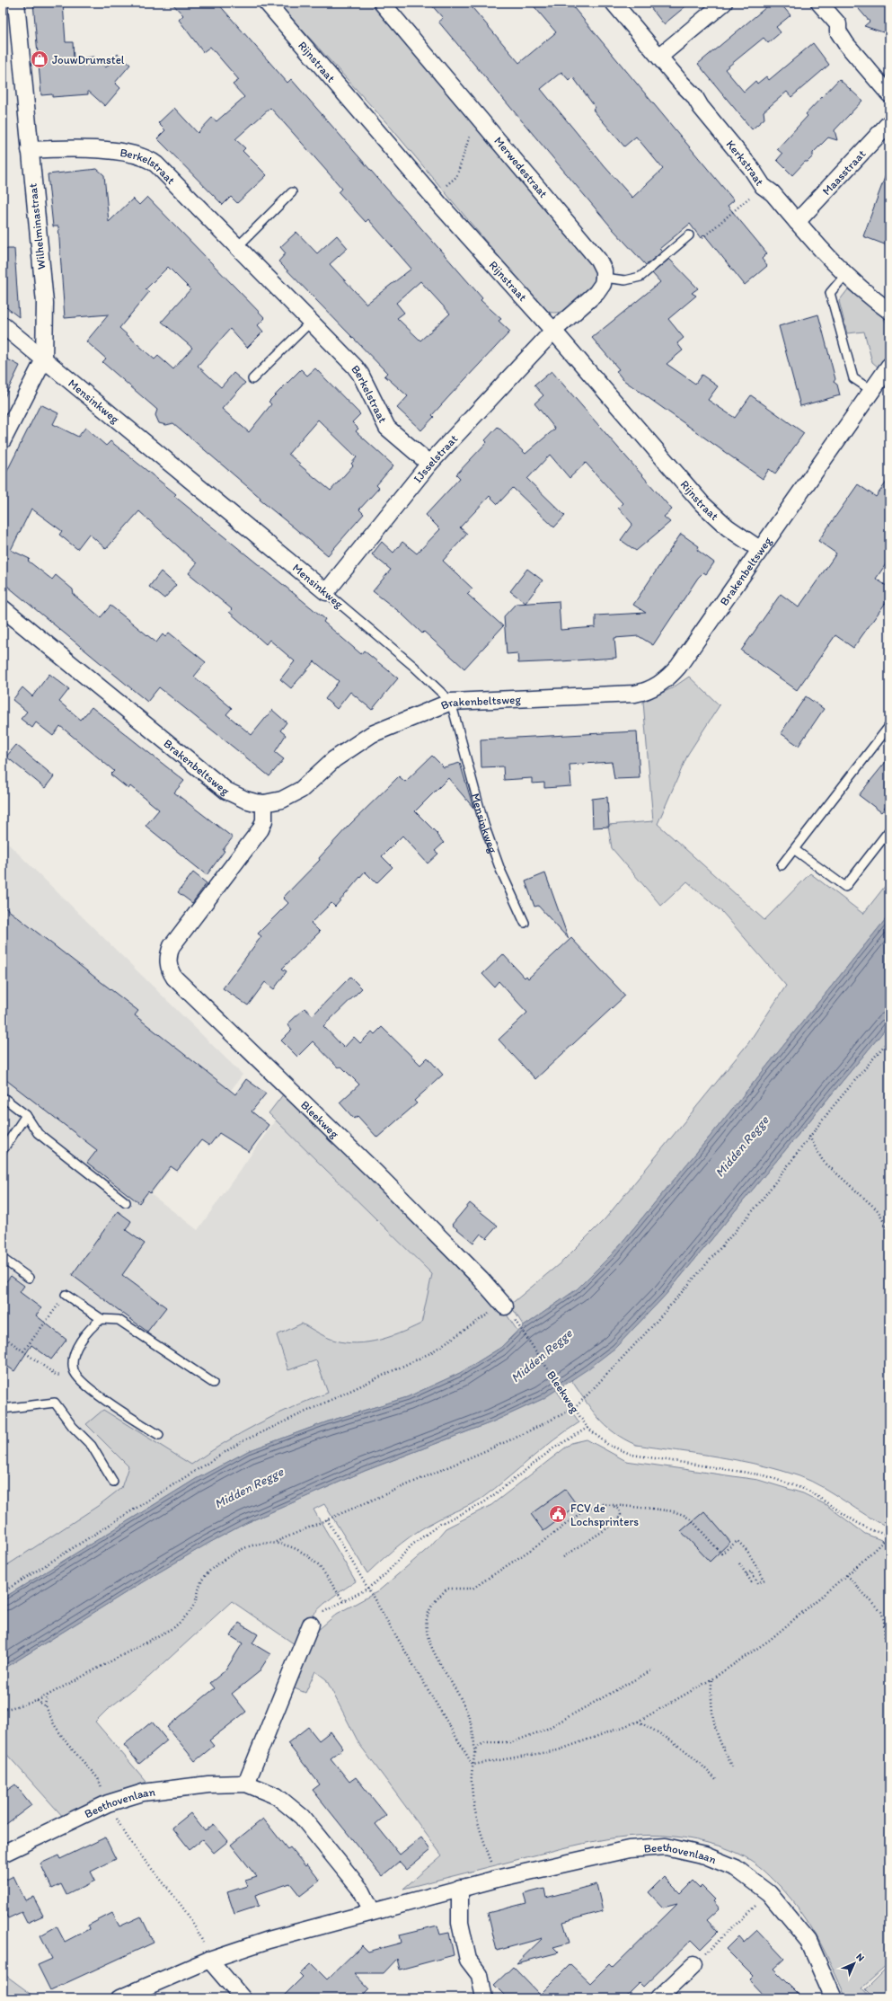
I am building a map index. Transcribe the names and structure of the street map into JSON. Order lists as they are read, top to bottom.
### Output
{
  "streets": {
    "street": [
      "Rijnstraat",
      "Kerkstraat",
      "Merwedestraat",
      "Berkelstraat",
      "Maasstraat",
      "Wilhelminastraat",
      "Mensinkweg",
      "IJsselstraat",
      "Brakenbeltsweg",
      "Bleekweg",
      "Beethovenlaan"
    ]
  },
  "crossings": [
    ["Rijnstraat", "IJsselstraat"],
    ["Rijnstraat", "Brakenbeltsweg"],
    ["Kerkstraat", "Maasstraat"],
    ["Berkelstraat", "Wilhelminastraat"],
    ["Berkelstraat", "IJsselstraat"],
    ["Wilhelminastraat", "Mensinkweg"],
    ["Mensinkweg", "IJsselstraat"],
    ["Mensinkweg", "Brakenbeltsweg"],
    ["Brakenbeltsweg", "Bleekweg"]
  ],
  "water": ["Midden Regge"],
  "places": {
    "shop": ["JouwDrumstel"],
    "public building": ["FCV de Lochsprinters"]
  },
  "north": "top right"
}
